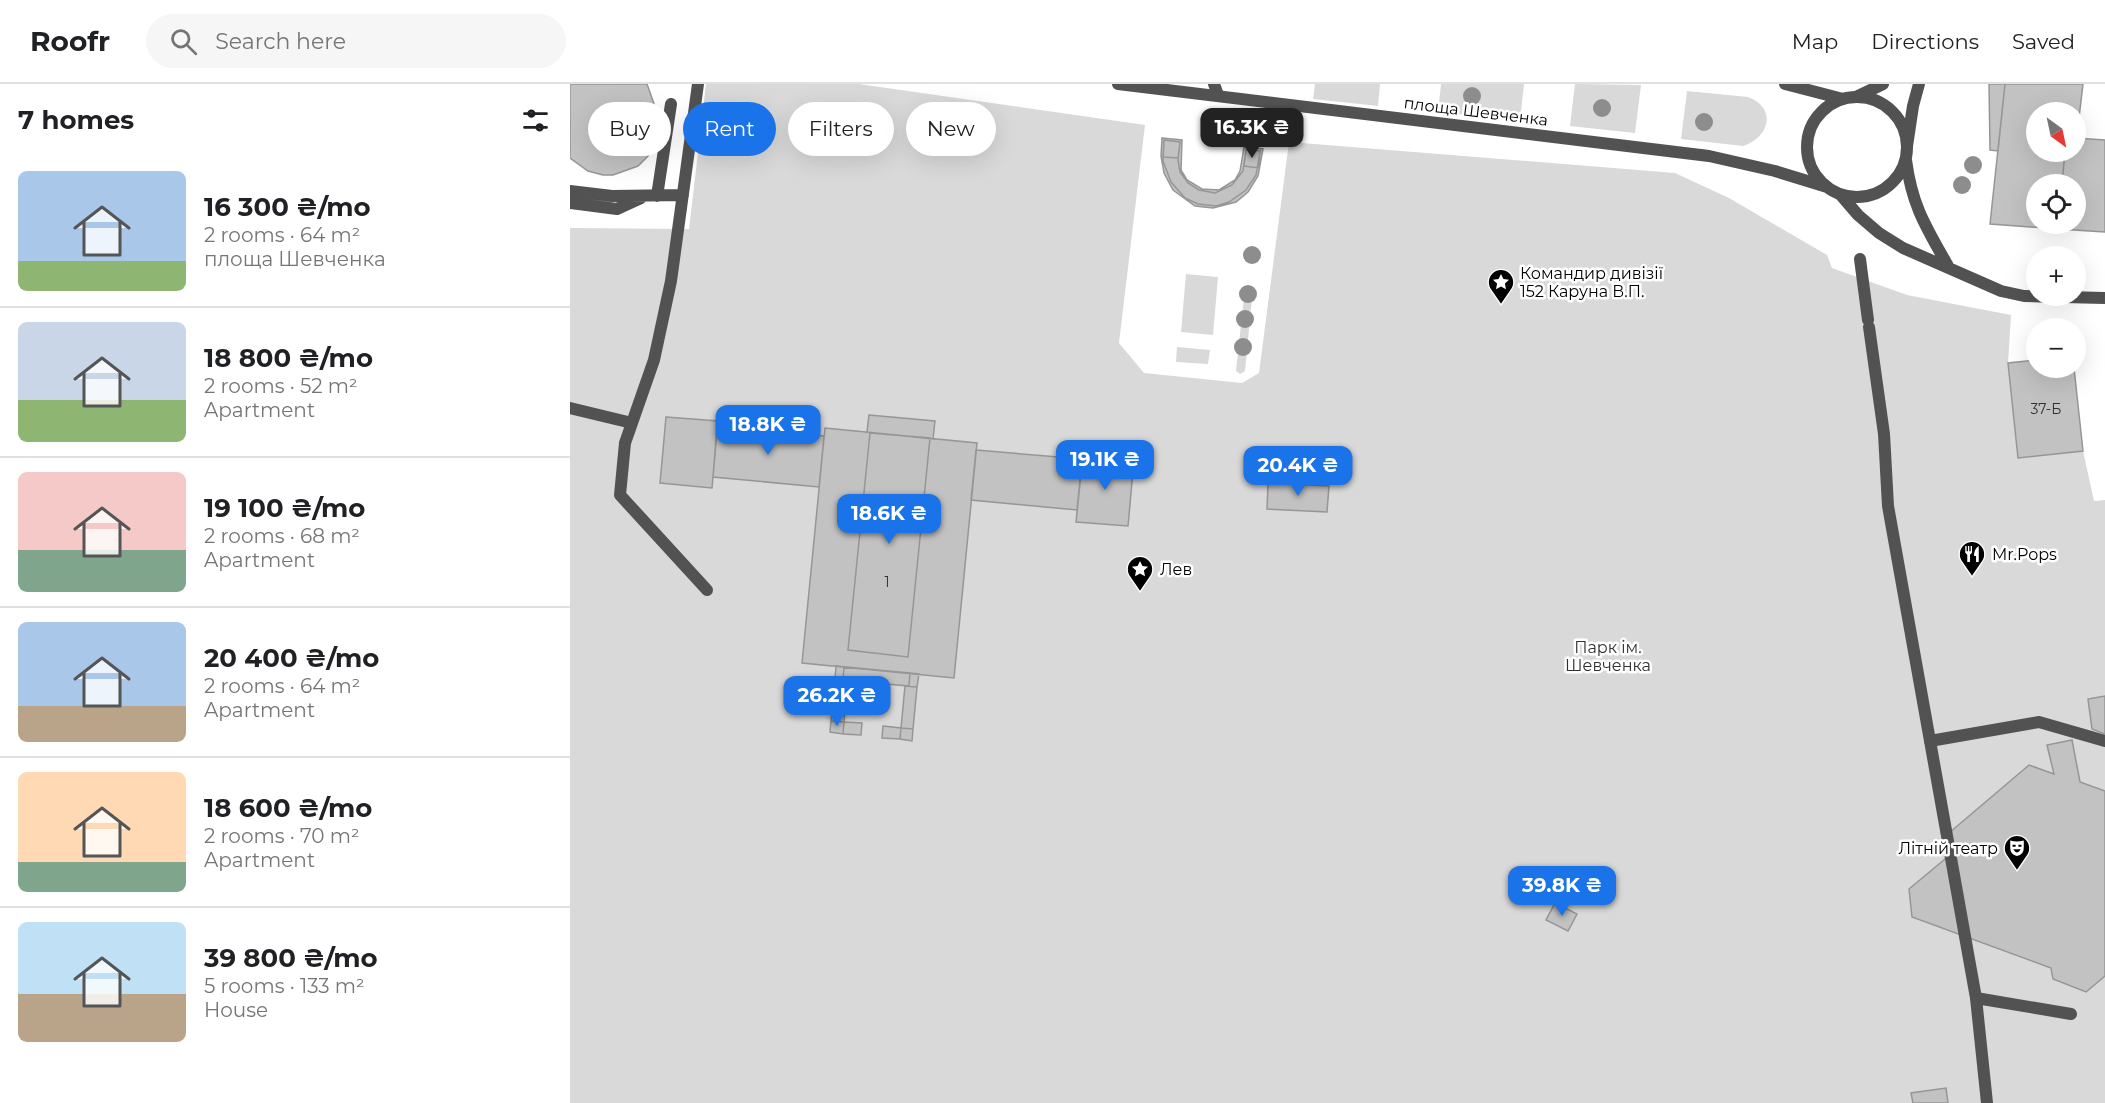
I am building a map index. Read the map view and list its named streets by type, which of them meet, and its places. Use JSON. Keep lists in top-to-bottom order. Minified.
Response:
{"streets":{"street":["площа Шевченка"]},"parks":["Парк iм. Шевченка"],"places":{"place":["Командир дивізії 152 Каруна В.П.","Лев"],"restaurant":["Mr.Pops"],"theatre":["Літній театр"]},"house_numbers":["37-Б","1"],"north":"bottom right","page":{"header":"Roofr","search":"Search here","nav":["Map","Directions","Saved"],"heading":"7 homes","map_buttons":["+","−"],"chip":["Buy","Rent","Filters","New"],"price":["16.3K ₴","18.8K ₴","19.1K ₴","20.4K ₴","18.6K ₴","26.2K ₴","39.8K ₴"],"list":[{"name":"16 300 ₴/mo","note":"2 rooms · 64 m² · площа Шевченка"},{"name":"18 800 ₴/mo","note":"2 rooms · 52 m² · Apartment"},{"name":"19 100 ₴/mo","note":"2 rooms · 68 m² · Apartment"},{"name":"20 400 ₴/mo","note":"2 rooms · 64 m² · Apartment"},{"name":"18 600 ₴/mo","note":"2 rooms · 70 m² · Apartment"},{"name":"39 800 ₴/mo","note":"5 rooms · 133 m² · House"}]}}
